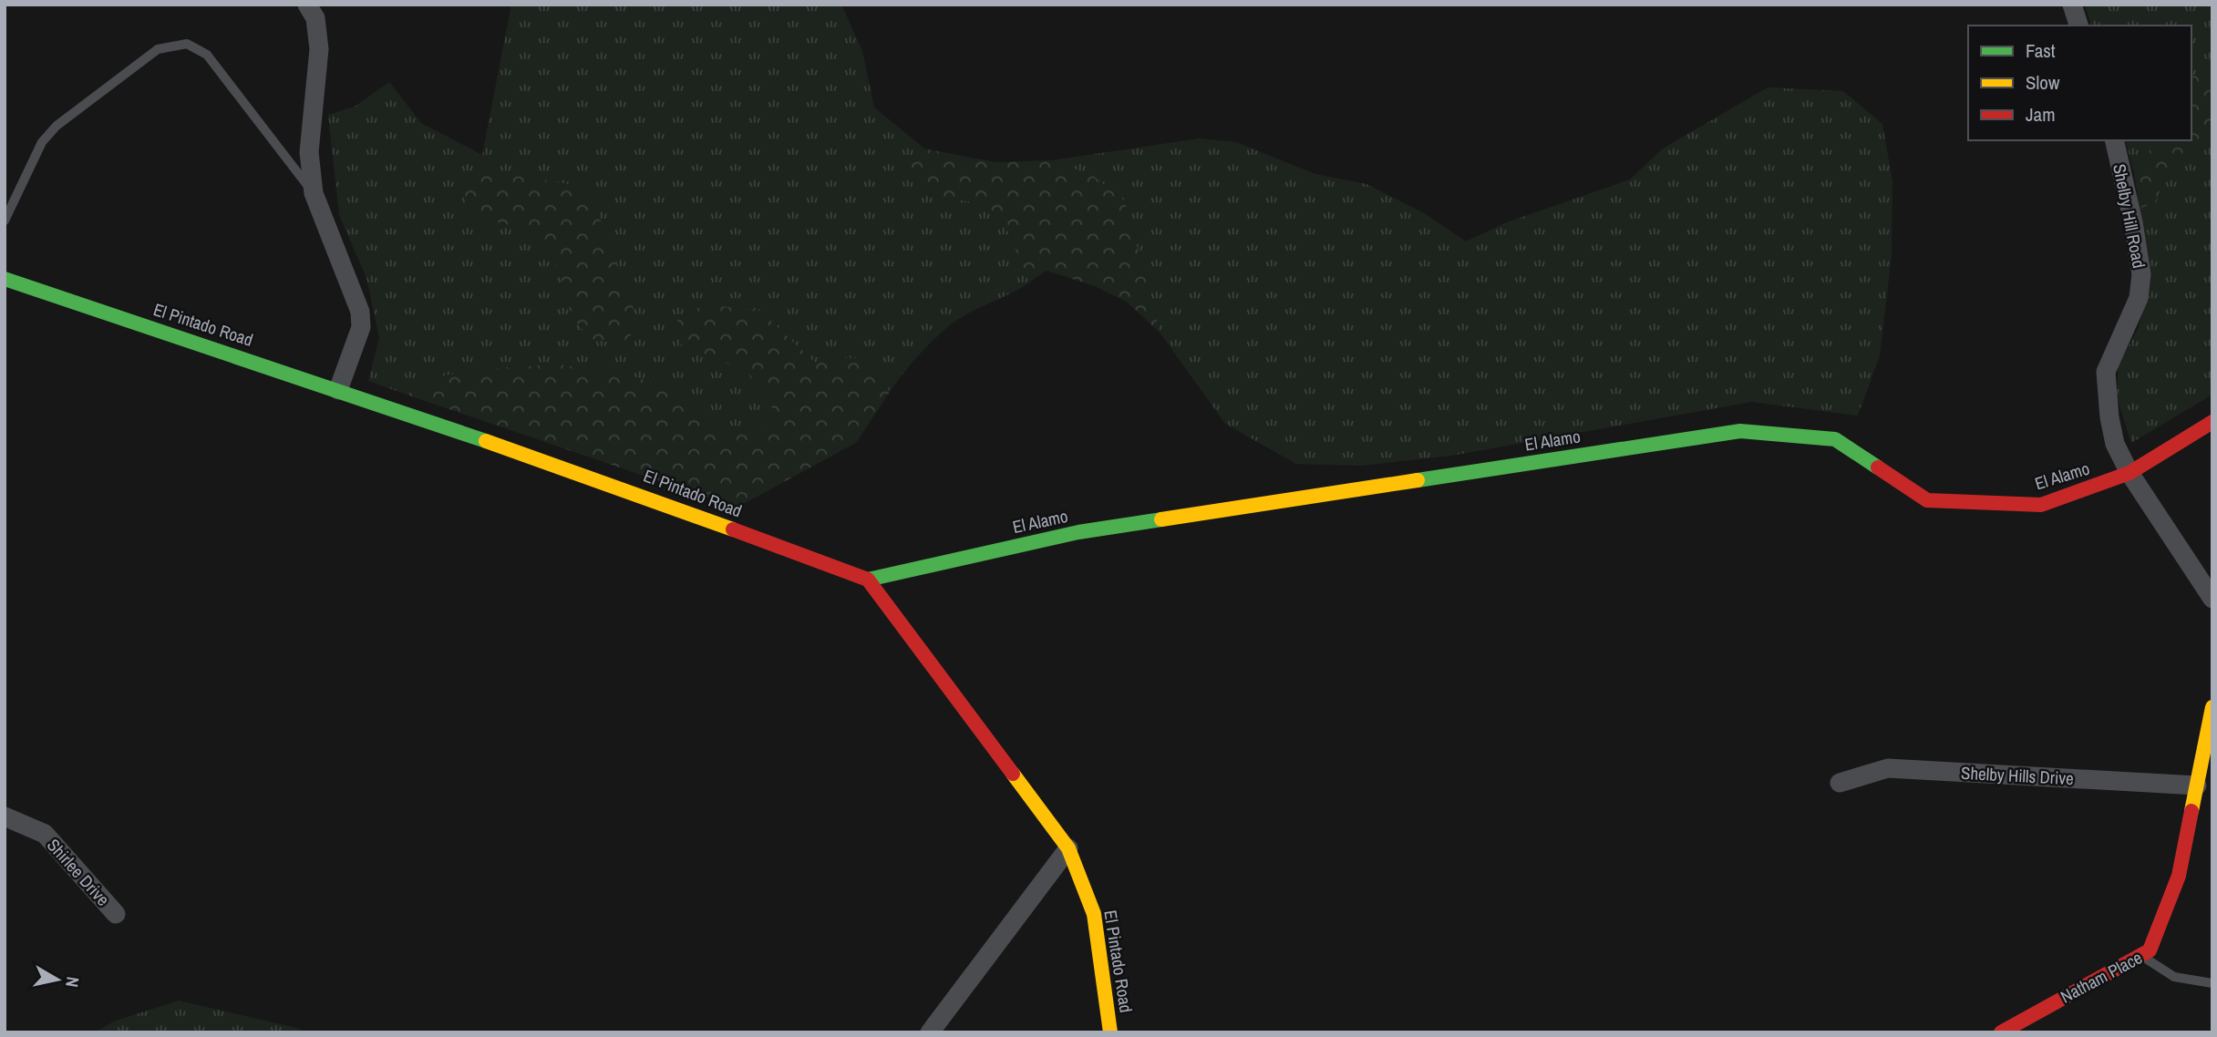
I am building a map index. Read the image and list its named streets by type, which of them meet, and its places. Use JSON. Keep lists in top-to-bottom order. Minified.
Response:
{"streets":{"street":["Shelby Hill Road","El Pintado Road","El Alamo","Shelby Hills Drive","Shirlee Drive","Natham Place"]},"crossings":[["Shelby Hill Road","El Alamo"],["El Pintado Road","El Alamo"],["Shelby Hills Drive","Natham Place"]],"legend":["Fast","Slow","Jam"],"north":"right"}
